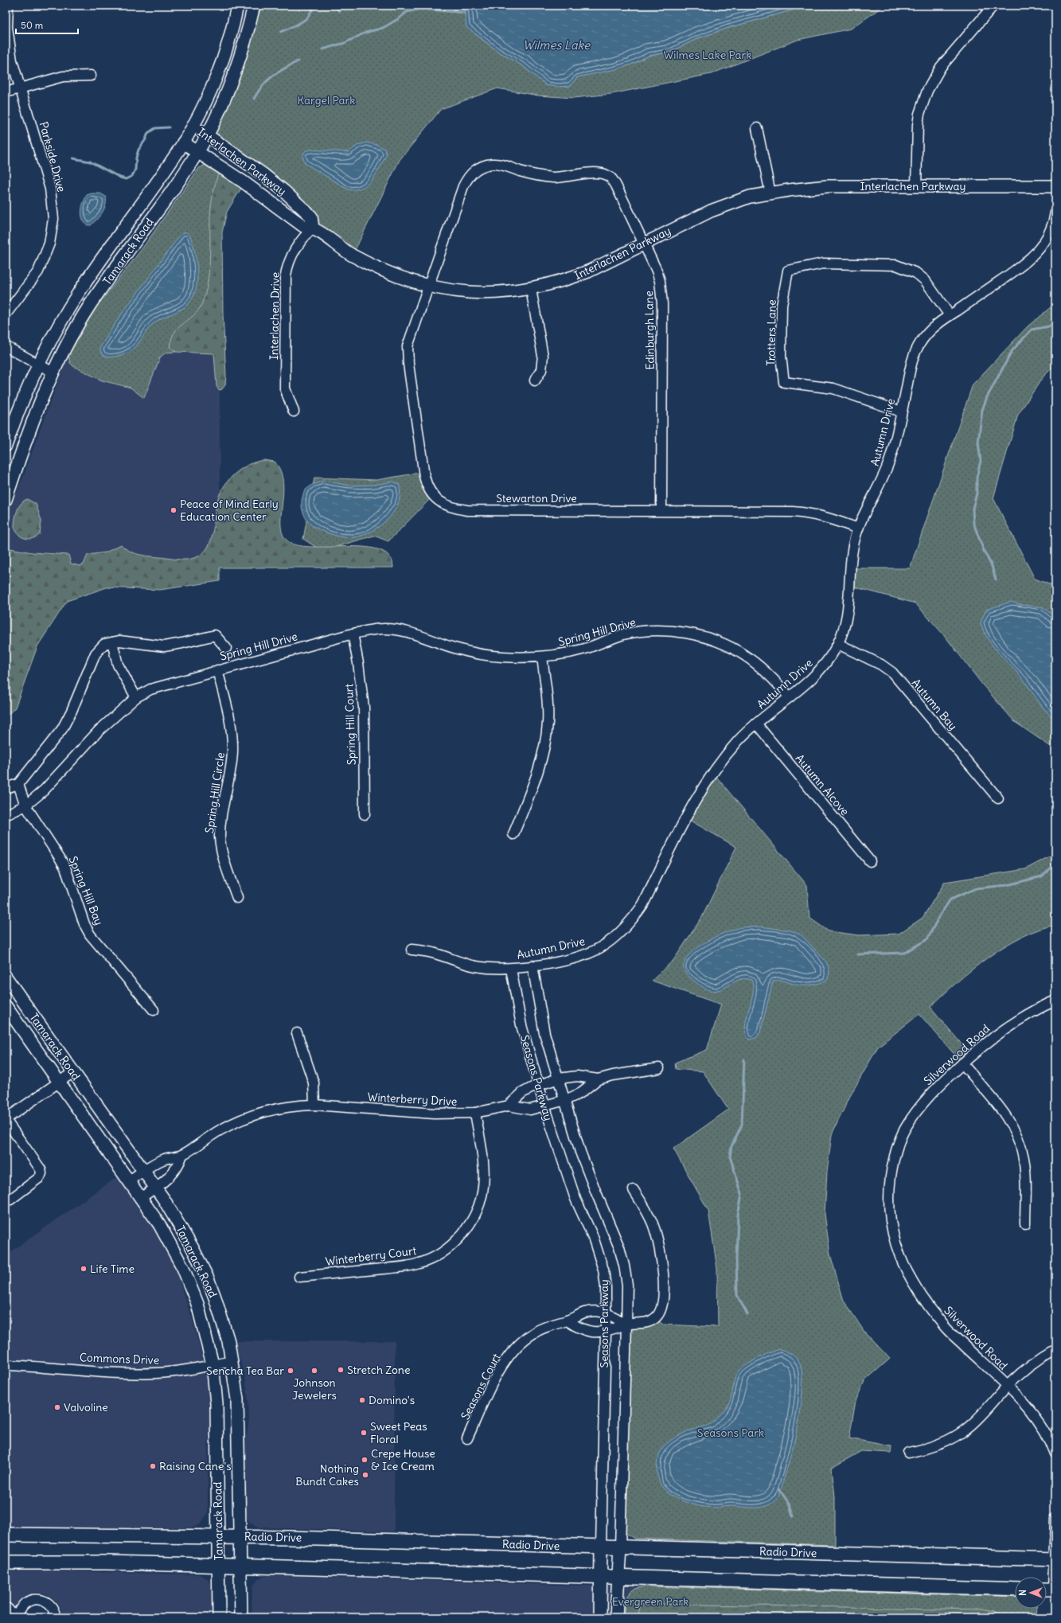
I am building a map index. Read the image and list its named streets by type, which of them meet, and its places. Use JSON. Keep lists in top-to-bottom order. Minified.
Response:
{"streets":{"main road":["Radio Drive"],"street":["Parkside Drive","Interlachen Parkway","Tamarack Road","Interlachen Drive","Edinburgh Lane","Trotters Lane","Autumn Drive","Stewarton Drive","Spring Hill Drive","Autumn Bay","Spring Hill Court","Autumn Alcove","Spring Hill Circle","Spring Hill Bay","Silverwood Road","Seasons Parkway","Winterberry Drive","Winterberry Court","Commons Drive","Seasons Court"]},"crossings":[["Interlachen Parkway","Tamarack Road"],["Interlachen Parkway","Interlachen Drive"],["Interlachen Parkway","Edinburgh Lane"],["Interlachen Parkway","Stewarton Drive"],["Tamarack Road","Winterberry Drive"],["Tamarack Road","Commons Drive"],["Tamarack Road","Radio Drive"],["Edinburgh Lane","Stewarton Drive"],["Trotters Lane","Autumn Drive"],["Autumn Drive","Stewarton Drive"],["Autumn Drive","Spring Hill Drive"],["Autumn Drive","Autumn Bay"],["Autumn Drive","Autumn Alcove"],["Autumn Drive","Seasons Parkway"],["Spring Hill Drive","Spring Hill Court"],["Spring Hill Drive","Spring Hill Circle"],["Spring Hill Drive","Spring Hill Bay"],["Seasons Parkway","Winterberry Drive"],["Seasons Parkway","Seasons Court"],["Seasons Parkway","Radio Drive"],["Winterberry Drive","Winterberry Court"]],"water":["Wilmes Lake"],"parks":["Wilmes Lake Park","Kargel Park","Seasons Park","Evergreen Park"],"places":["Peace of Mind Early Education Center","Life Time","Stretch Zone","Sencha Tea Bar","Johnson Jewelers","Domino's","Valvoline","Sweet Peas Floral","Crepe House & Ice Cream","Raising Cane's","Nothing Bundt Cakes"],"scale_bar":"50 m","north":"left"}
